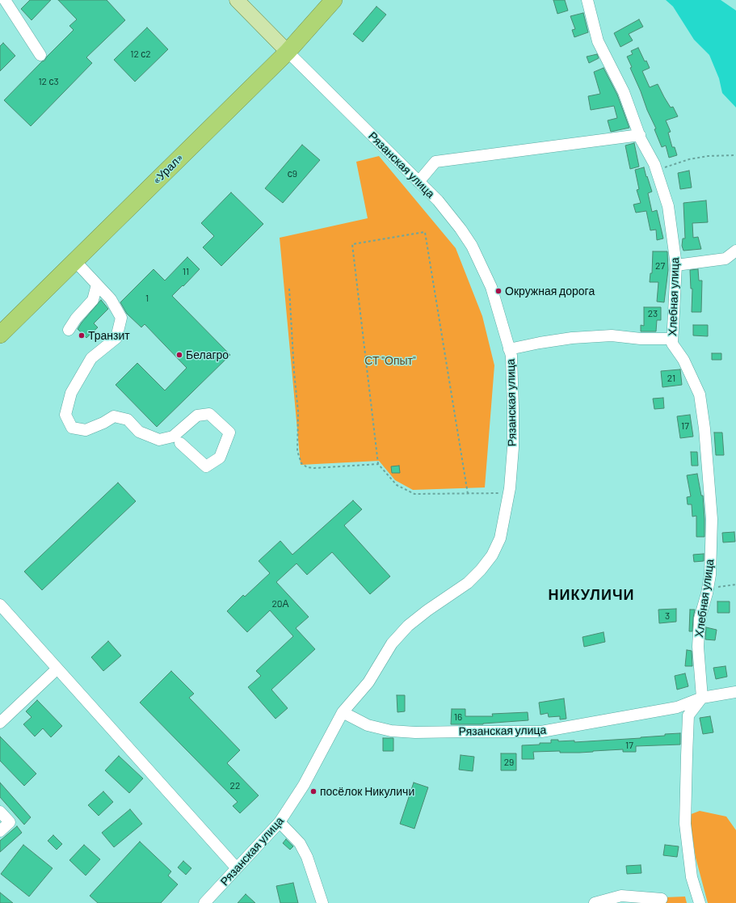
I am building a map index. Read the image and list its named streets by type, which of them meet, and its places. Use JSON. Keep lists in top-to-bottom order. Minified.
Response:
{"streets":{"highway":["«Урал»"],"street":["Рязанская улица","Хлебная улица"]},"crossings":[["Рязанская улица","«Урал»"],["Рязанская улица","Хлебная улица"]],"districts":["НИКУЛИЧИ"],"parks":["СТ \"Опыт\""],"places":["Окружная дорога","Транзит","Белагро","посёлок Никуличи"],"house_numbers":["12 с2","12 с3","с9","27","11","1","23","21","17","20А","3","16","17","29","22"]}
